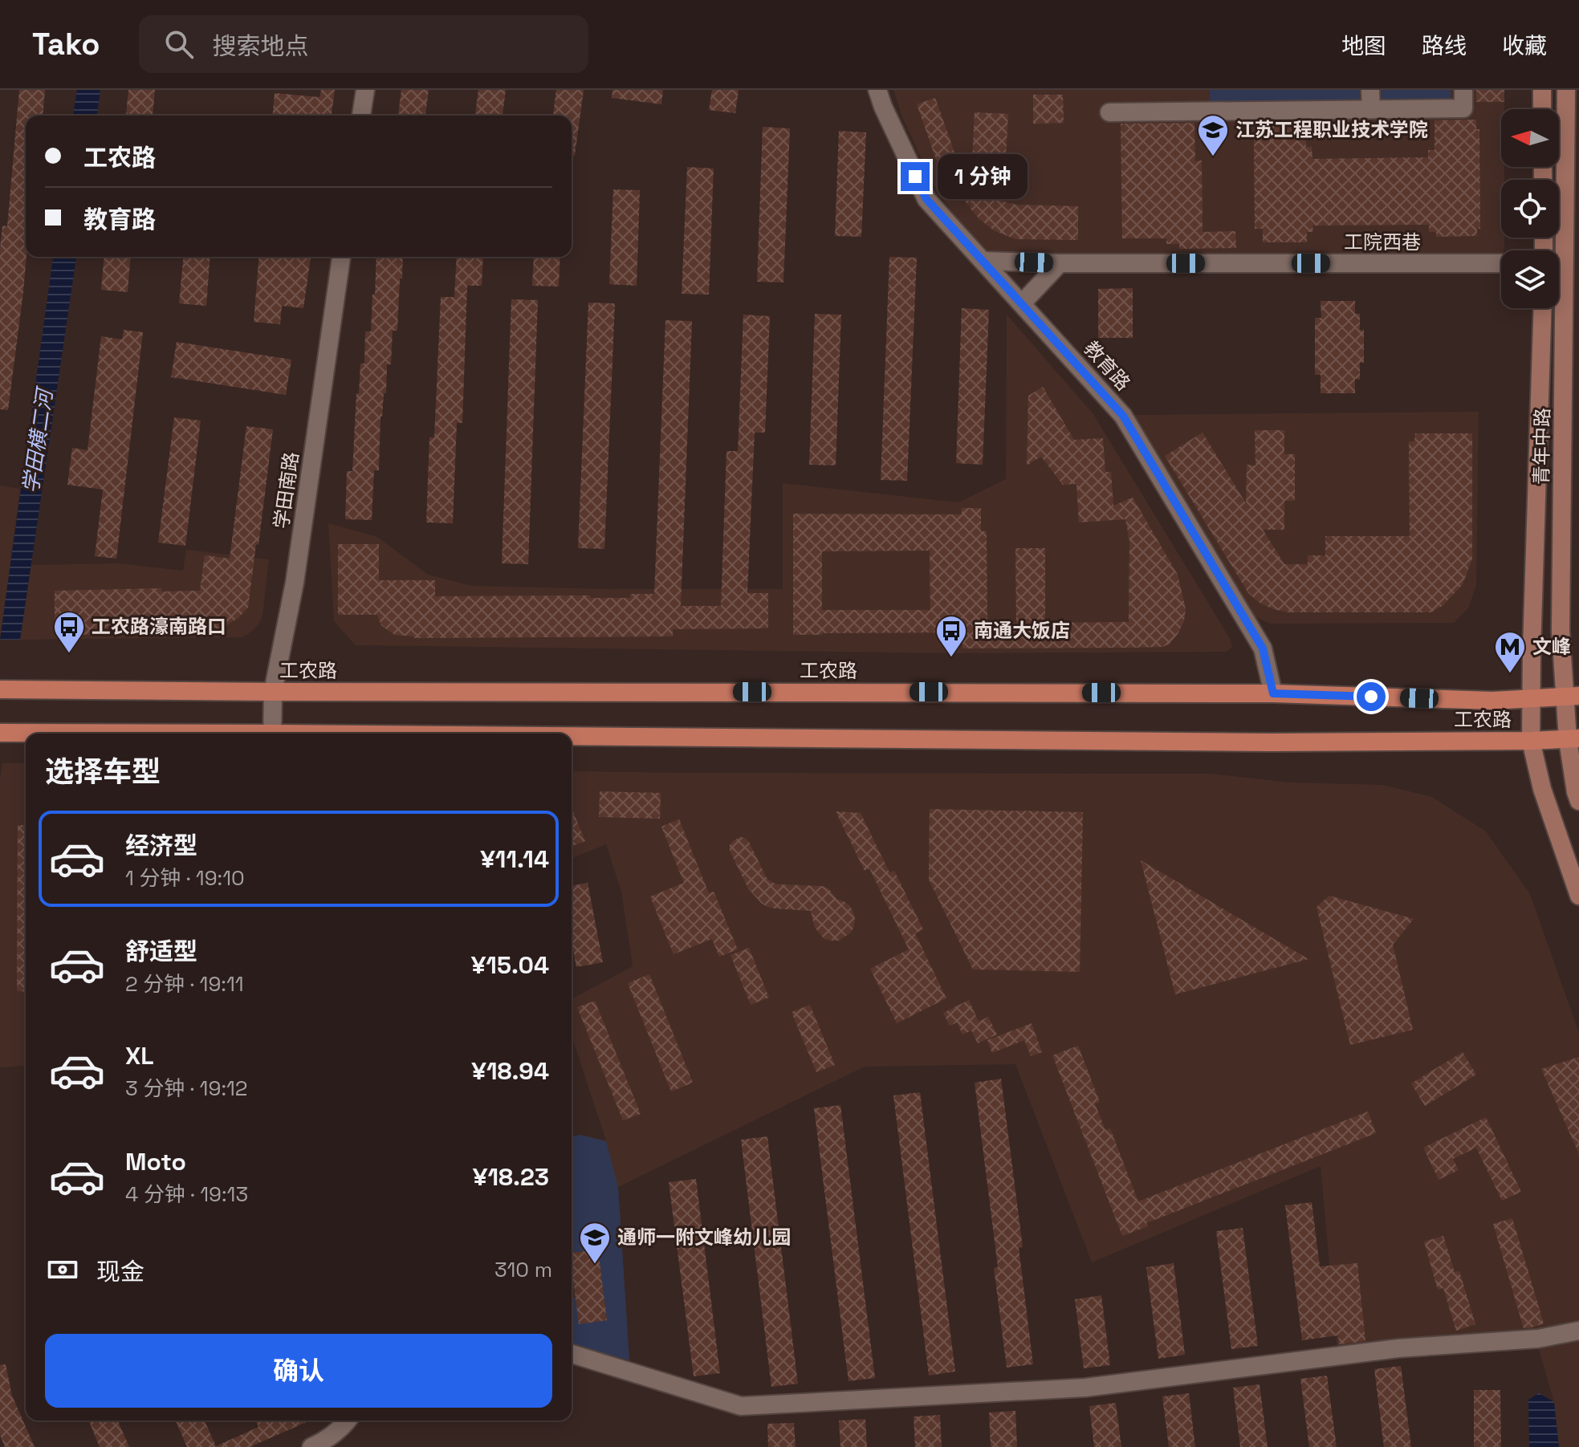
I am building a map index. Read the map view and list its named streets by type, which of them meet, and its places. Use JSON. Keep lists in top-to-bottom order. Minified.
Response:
{"streets":{"main road":["青年中路","工农路"],"street":["工院西巷","教育路","学田南路"]},"crossings":[["工院西巷","教育路"],["教育路","工农路"],["青年中路","工农路"],["学田南路","工农路"]],"water":["学田横二河"],"places":{"school or university":["江苏工程职业技术学院","通师一附文峰幼儿园"],"bus stop":["工农路濠南路口","南通大饭店"],"metro station":["文峰"]},"north":"left","page":{"header":"Tako","search":"搜索地点","nav":["地图","路线","收藏"],"banner":["工农路","教育路"],"bubble":"1 分钟","heading":"选择车型","list":[{"name":"经济型","note":"1 分钟 · 19:10","value":"¥11.14"},{"name":"舒适型","note":"2 分钟 · 19:11","value":"¥15.04"},{"name":"XL","note":"3 分钟 · 19:12","value":"¥18.94"},{"name":"Moto","note":"4 分钟 · 19:13","value":"¥18.23"}],"pay":["现金","310 m"],"buttons":"确认"}}
